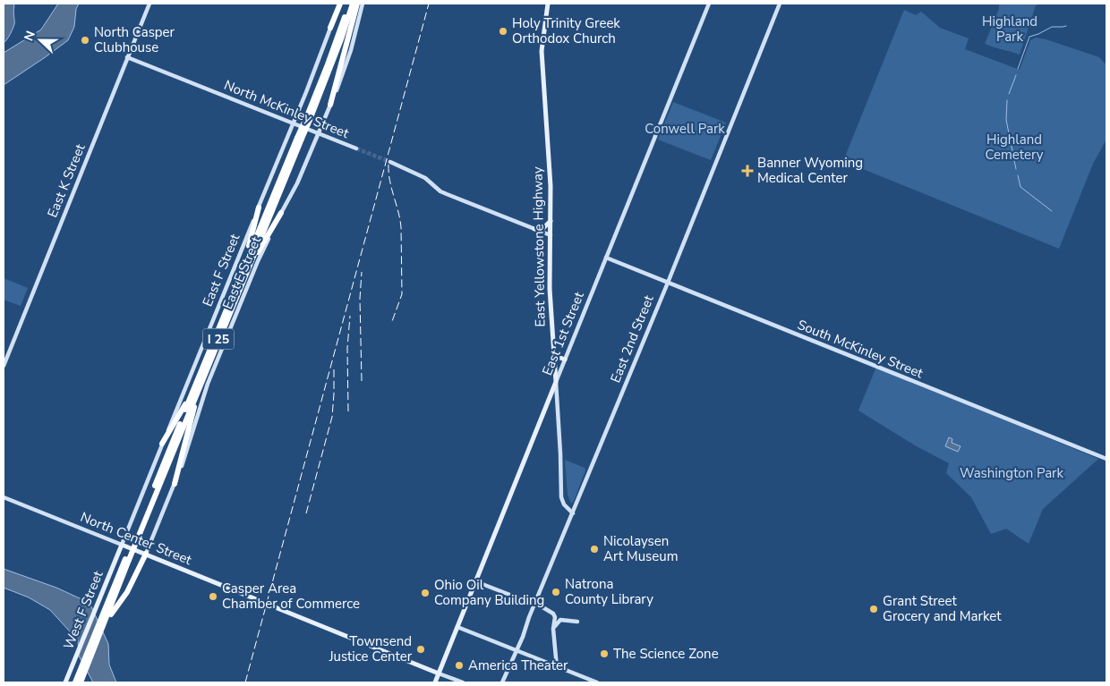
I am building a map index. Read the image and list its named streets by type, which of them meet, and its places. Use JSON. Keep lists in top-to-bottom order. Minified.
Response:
{"streets":{"highway":["I 25"],"main road":["North McKinley Street","East K Street","East Yellowstone Highway","East F Street","East E Street","East 1st Street","East 2nd Street","South McKinley Street","North Center Street","West F Street"]},"crossings":[["North McKinley Street","East K Street"],["North McKinley Street","East F Street"],["North McKinley Street","East E Street"],["East Yellowstone Highway","East 1st Street"],["East Yellowstone Highway","East 2nd Street"],["East F Street","North Center Street"],["East F Street","West F Street"],["East E Street","North Center Street"],["East 1st Street","South McKinley Street"],["East 2nd Street","South McKinley Street"],["North Center Street","West F Street"]],"parks":["Highland Park","Conwell Park","Highland Cemetery","Washington Park"],"places":{"other":["Holy Trinity Greek Orthodox Church","North Casper Clubhouse","Nicolaysen Art Museum","Natrona County Library","Ohio Oil Company Building","Casper Area Chamber of Commerce","Grant Street Grocery and Market","Townsend Justice Center","The Science Zone","America Theater"],"health":["Banner Wyoming Medical Center"]},"north":"left"}
